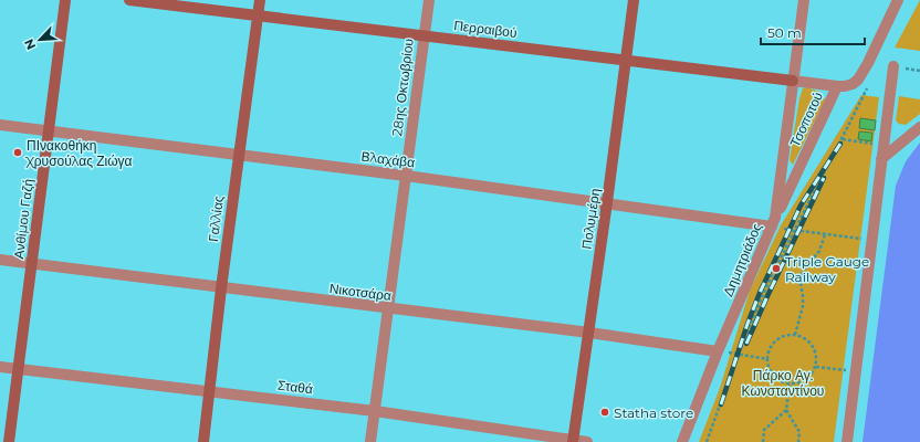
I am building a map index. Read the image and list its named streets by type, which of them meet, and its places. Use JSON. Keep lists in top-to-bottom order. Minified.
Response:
{"streets":{"street":["Περραιβού","28ης Οκτωβρίου","Τσοποτού","Βλαχάβα","Ανθίμου Γαζή","Γαλλίας","Πολυμέρη","Δημητριάδος","Νικοτσάρα","Σταθά"]},"crossings":[["Περραιβού","28ης Οκτωβρίου"],["Περραιβού","Τσοποτού"],["Περραιβού","Γαλλίας"],["Περραιβού","Πολυμέρη"],["Περραιβού","Δημητριάδος"],["28ης Οκτωβρίου","Βλαχάβα"],["28ης Οκτωβρίου","Νικοτσάρα"],["28ης Οκτωβρίου","Σταθά"],["Τσοποτού","Βλαχάβα"],["Τσοποτού","Δημητριάδος"],["Βλαχάβα","Ανθίμου Γαζή"],["Βλαχάβα","Γαλλίας"],["Βλαχάβα","Πολυμέρη"],["Βλαχάβα","Δημητριάδος"],["Ανθίμου Γαζή","Νικοτσάρα"],["Ανθίμου Γαζή","Σταθά"],["Γαλλίας","Νικοτσάρα"],["Γαλλίας","Σταθά"],["Πολυμέρη","Νικοτσάρα"],["Πολυμέρη","Σταθά"],["Δημητριάδος","Νικοτσάρα"]],"parks":["Πάρκο Αγ. Κωνσταντίνου"],"places":["ΠΙνακοθήκη Χρυσούλας Ζιώγα","Triple Gauge Railway","Statha store"],"scale_bar":"50 m","north":"bottom left"}
